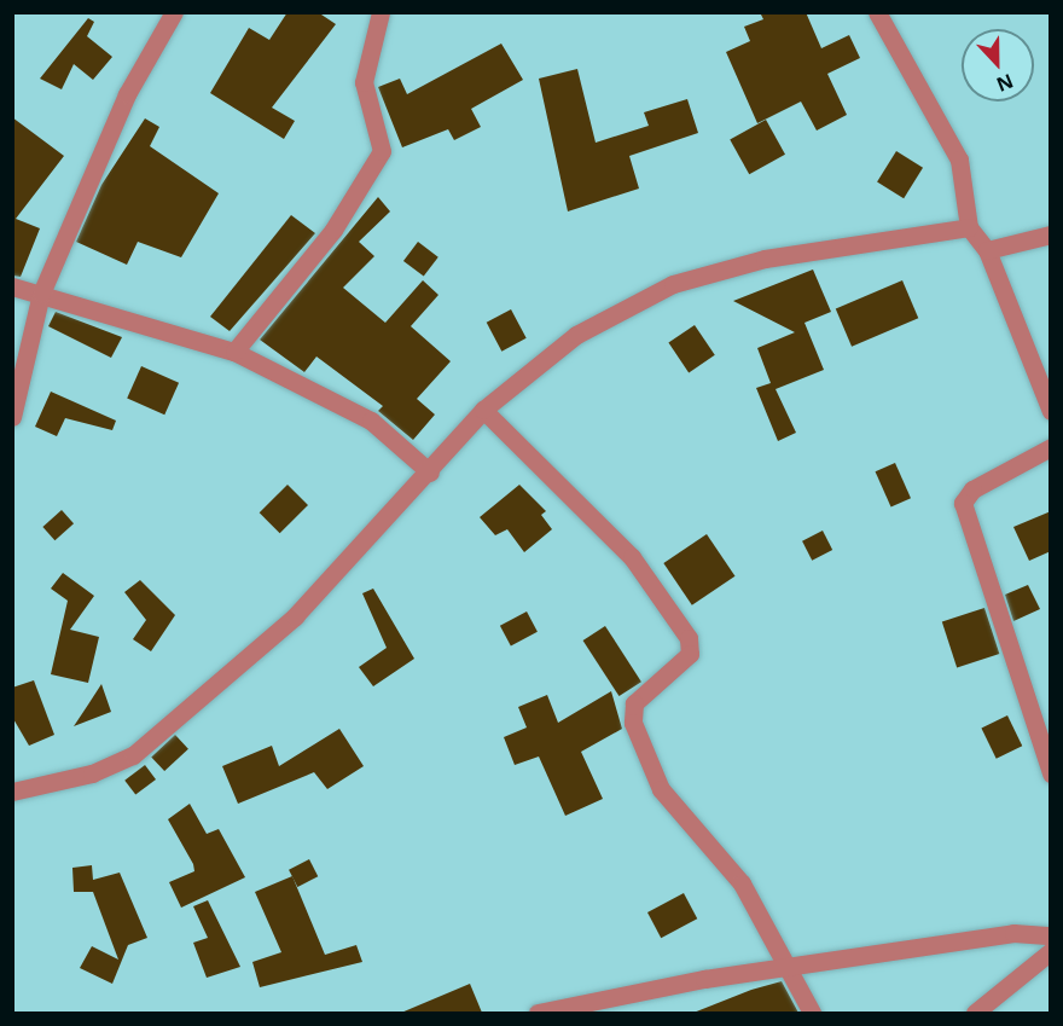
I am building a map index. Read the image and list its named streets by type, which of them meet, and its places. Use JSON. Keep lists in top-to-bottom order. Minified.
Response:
{"north":"bottom"}
